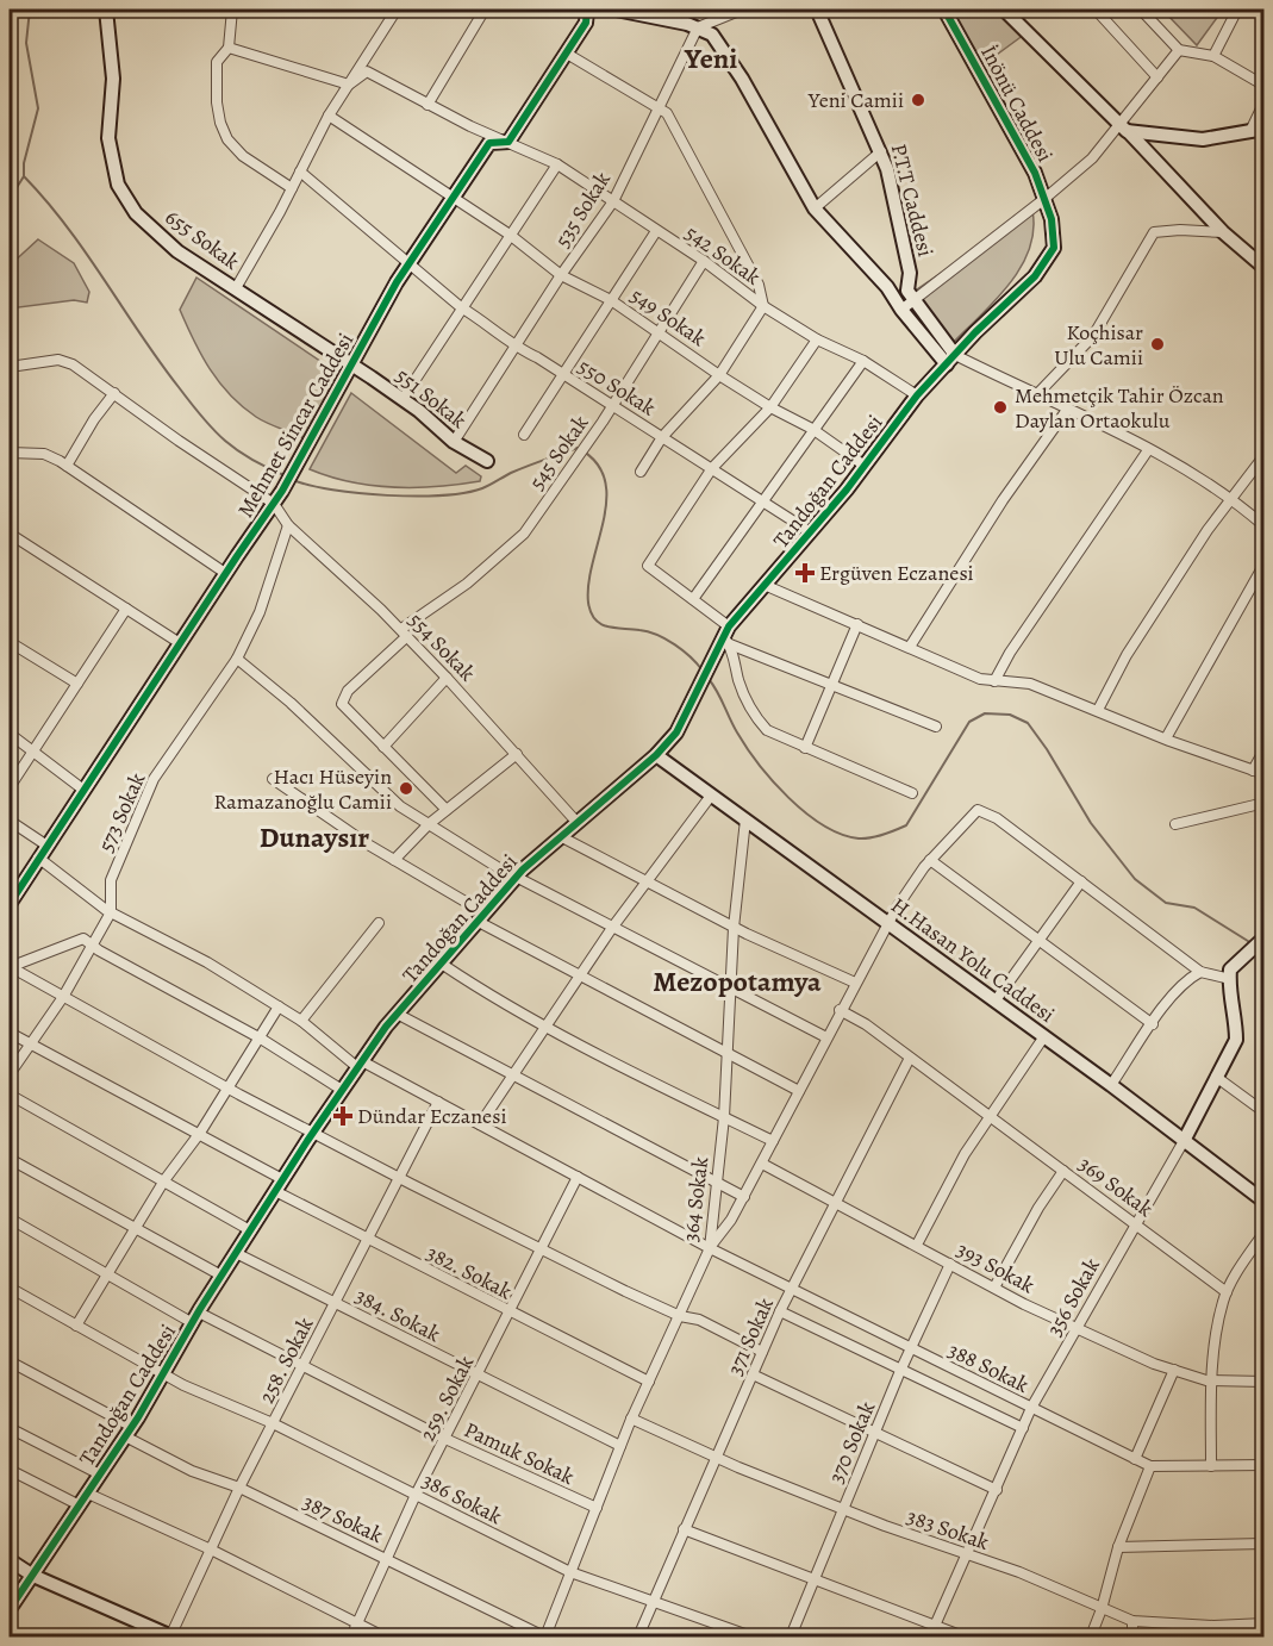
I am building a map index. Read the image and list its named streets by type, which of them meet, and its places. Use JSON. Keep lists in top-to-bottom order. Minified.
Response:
{"streets":{"street":["İnönü Caddesi","P.T.T Caddesi","535 Sokak","655 Sokak","542 Sokak","549 Sokak","550 Sokak","551 Sokak","Mehmet Sincar Caddesi","545 Sokak","Tandoğan Caddesi","554 Sokak","573 Sokak","H.Hasan Yolu Caddesi","369 Sokak","364 Sokak","393 Sokak","382. Sokak","356 Sokak","384. Sokak","371 Sokak","258. Sokak","388 Sokak","259. Sokak","370 Sokak","Pamuk Sokak","386 Sokak","387 Sokak","383 Sokak"]},"crossings":[["İnönü Caddesi","Tandoğan Caddesi"],["535 Sokak","542 Sokak"],["535 Sokak","549 Sokak"],["535 Sokak","550 Sokak"],["535 Sokak","551 Sokak"],["655 Sokak","551 Sokak"],["655 Sokak","Mehmet Sincar Caddesi"],["542 Sokak","Mehmet Sincar Caddesi"],["542 Sokak","545 Sokak"],["542 Sokak","Tandoğan Caddesi"],["549 Sokak","Mehmet Sincar Caddesi"],["549 Sokak","545 Sokak"],["549 Sokak","Tandoğan Caddesi"],["550 Sokak","Mehmet Sincar Caddesi"],["550 Sokak","545 Sokak"],["550 Sokak","Tandoğan Caddesi"],["551 Sokak","Mehmet Sincar Caddesi"],["Mehmet Sincar Caddesi","554 Sokak"],["Mehmet Sincar Caddesi","388 Sokak"],["545 Sokak","554 Sokak"],["Tandoğan Caddesi","554 Sokak"],["Tandoğan Caddesi","H.Hasan Yolu Caddesi"],["Tandoğan Caddesi","382. Sokak"],["Tandoğan Caddesi","384. Sokak"],["Tandoğan Caddesi","388 Sokak"],["Tandoğan Caddesi","Pamuk Sokak"],["Tandoğan Caddesi","386 Sokak"],["Tandoğan Caddesi","387 Sokak"],["554 Sokak","573 Sokak"],["573 Sokak","388 Sokak"],["H.Hasan Yolu Caddesi","364 Sokak"],["H.Hasan Yolu Caddesi","356 Sokak"],["369 Sokak","356 Sokak"],["369 Sokak","371 Sokak"],["364 Sokak","382. Sokak"],["364 Sokak","384. Sokak"],["364 Sokak","388 Sokak"],["364 Sokak","Pamuk Sokak"],["364 Sokak","386 Sokak"],["364 Sokak","387 Sokak"],["364 Sokak","383 Sokak"],["393 Sokak","356 Sokak"],["393 Sokak","371 Sokak"],["393 Sokak","370 Sokak"],["382. Sokak","258. Sokak"],["382. Sokak","259. Sokak"],["356 Sokak","388 Sokak"],["356 Sokak","383 Sokak"],["384. Sokak","258. Sokak"],["384. Sokak","259. Sokak"],["371 Sokak","388 Sokak"],["371 Sokak","386 Sokak"],["371 Sokak","383 Sokak"],["258. Sokak","388 Sokak"],["258. Sokak","Pamuk Sokak"],["258. Sokak","386 Sokak"],["258. Sokak","387 Sokak"],["388 Sokak","259. Sokak"],["388 Sokak","370 Sokak"],["259. Sokak","Pamuk Sokak"],["259. Sokak","386 Sokak"],["259. Sokak","387 Sokak"],["370 Sokak","383 Sokak"]],"districts":["Yeni","Dunaysır","Mezopotamya"],"places":{"other":["Yeni Camii","Koçhisar Ulu Camii","Mehmetçik Tahir Özcan Daylan Ortaokulu","Hacı Hüseyin Ramazanoğlu Camii"],"health":["Ergüven Eczanesi","Dündar Eczanesi"]}}
